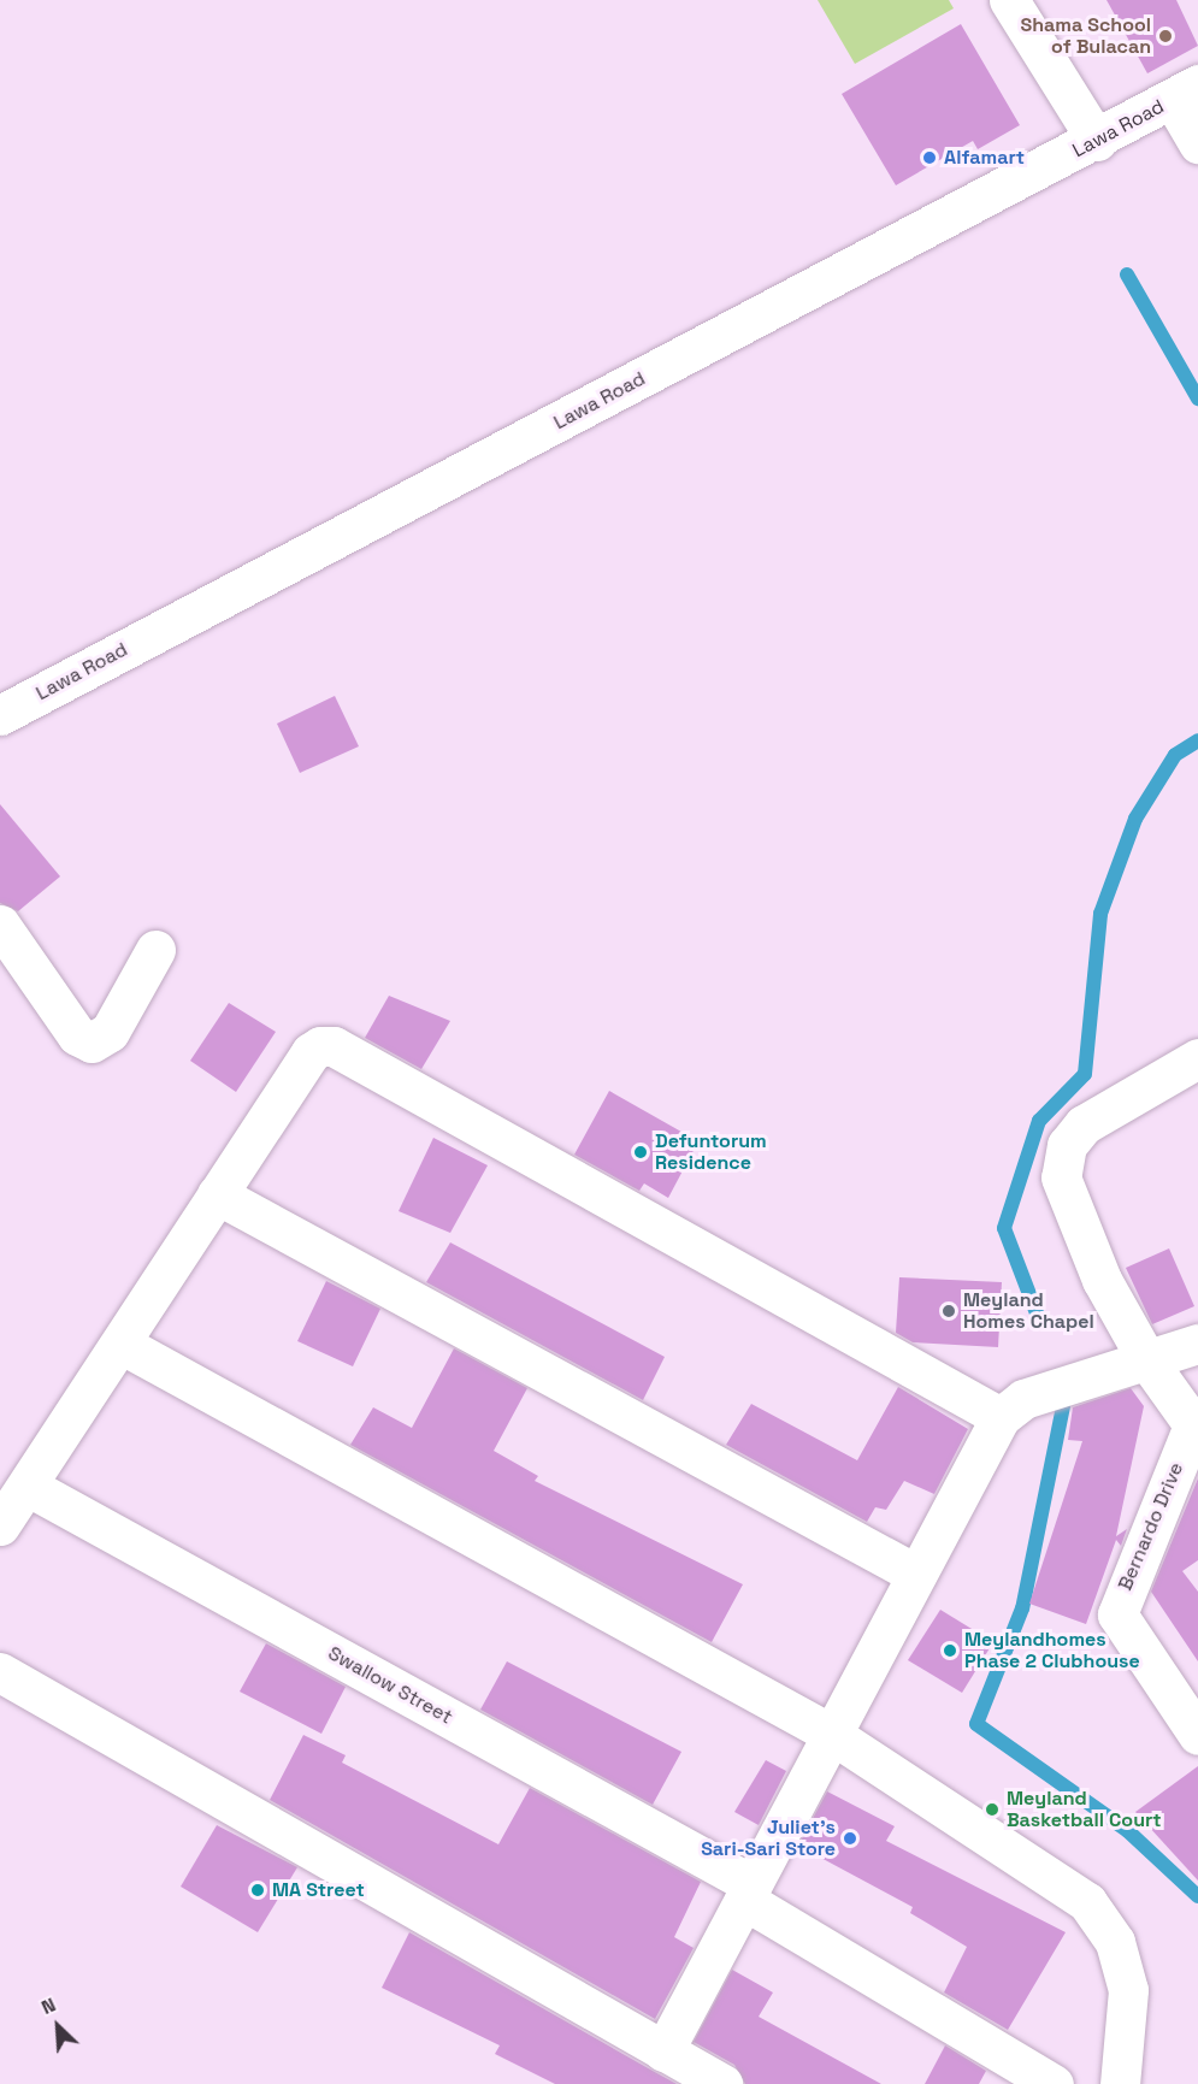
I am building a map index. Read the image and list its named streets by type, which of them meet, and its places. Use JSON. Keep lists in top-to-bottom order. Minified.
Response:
{"streets":{"street":["Lawa Road","Bernardo Drive","Swallow Street"]},"places":["Shama School of Bulacan","Alfamart","Defuntorum Residence","Meyland Homes Chapel","Meylandhomes Phase 2 Clubhouse","Meyland Basketball Court","Juliet's Sari-Sari Store","MA Street"],"north":"top left"}
